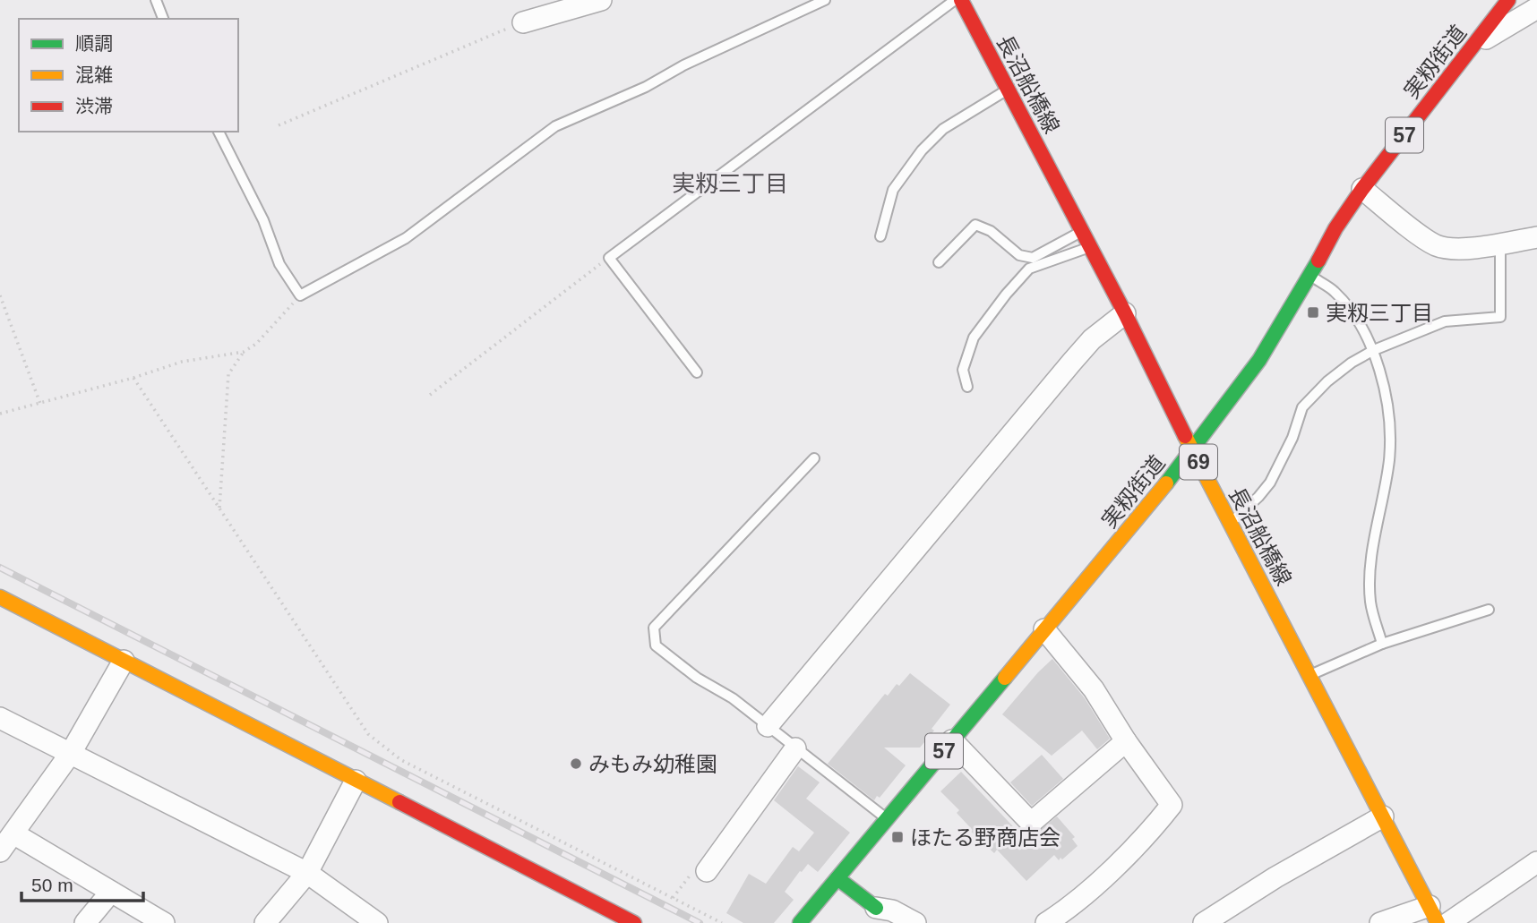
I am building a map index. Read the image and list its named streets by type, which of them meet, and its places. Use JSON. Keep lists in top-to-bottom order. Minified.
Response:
{"streets":{"main road":["実籾街道","長沼船橋線","57","69"]},"crossings":[["実籾街道","長沼船橋線"]],"districts":["実籾三丁目"],"places":{"transit":["実籾三丁目","ほたる野商店会"],"other":["みもみ幼稚園"]},"legend":["順調","混雑","渋滞"],"scale_bar":"50 m"}
